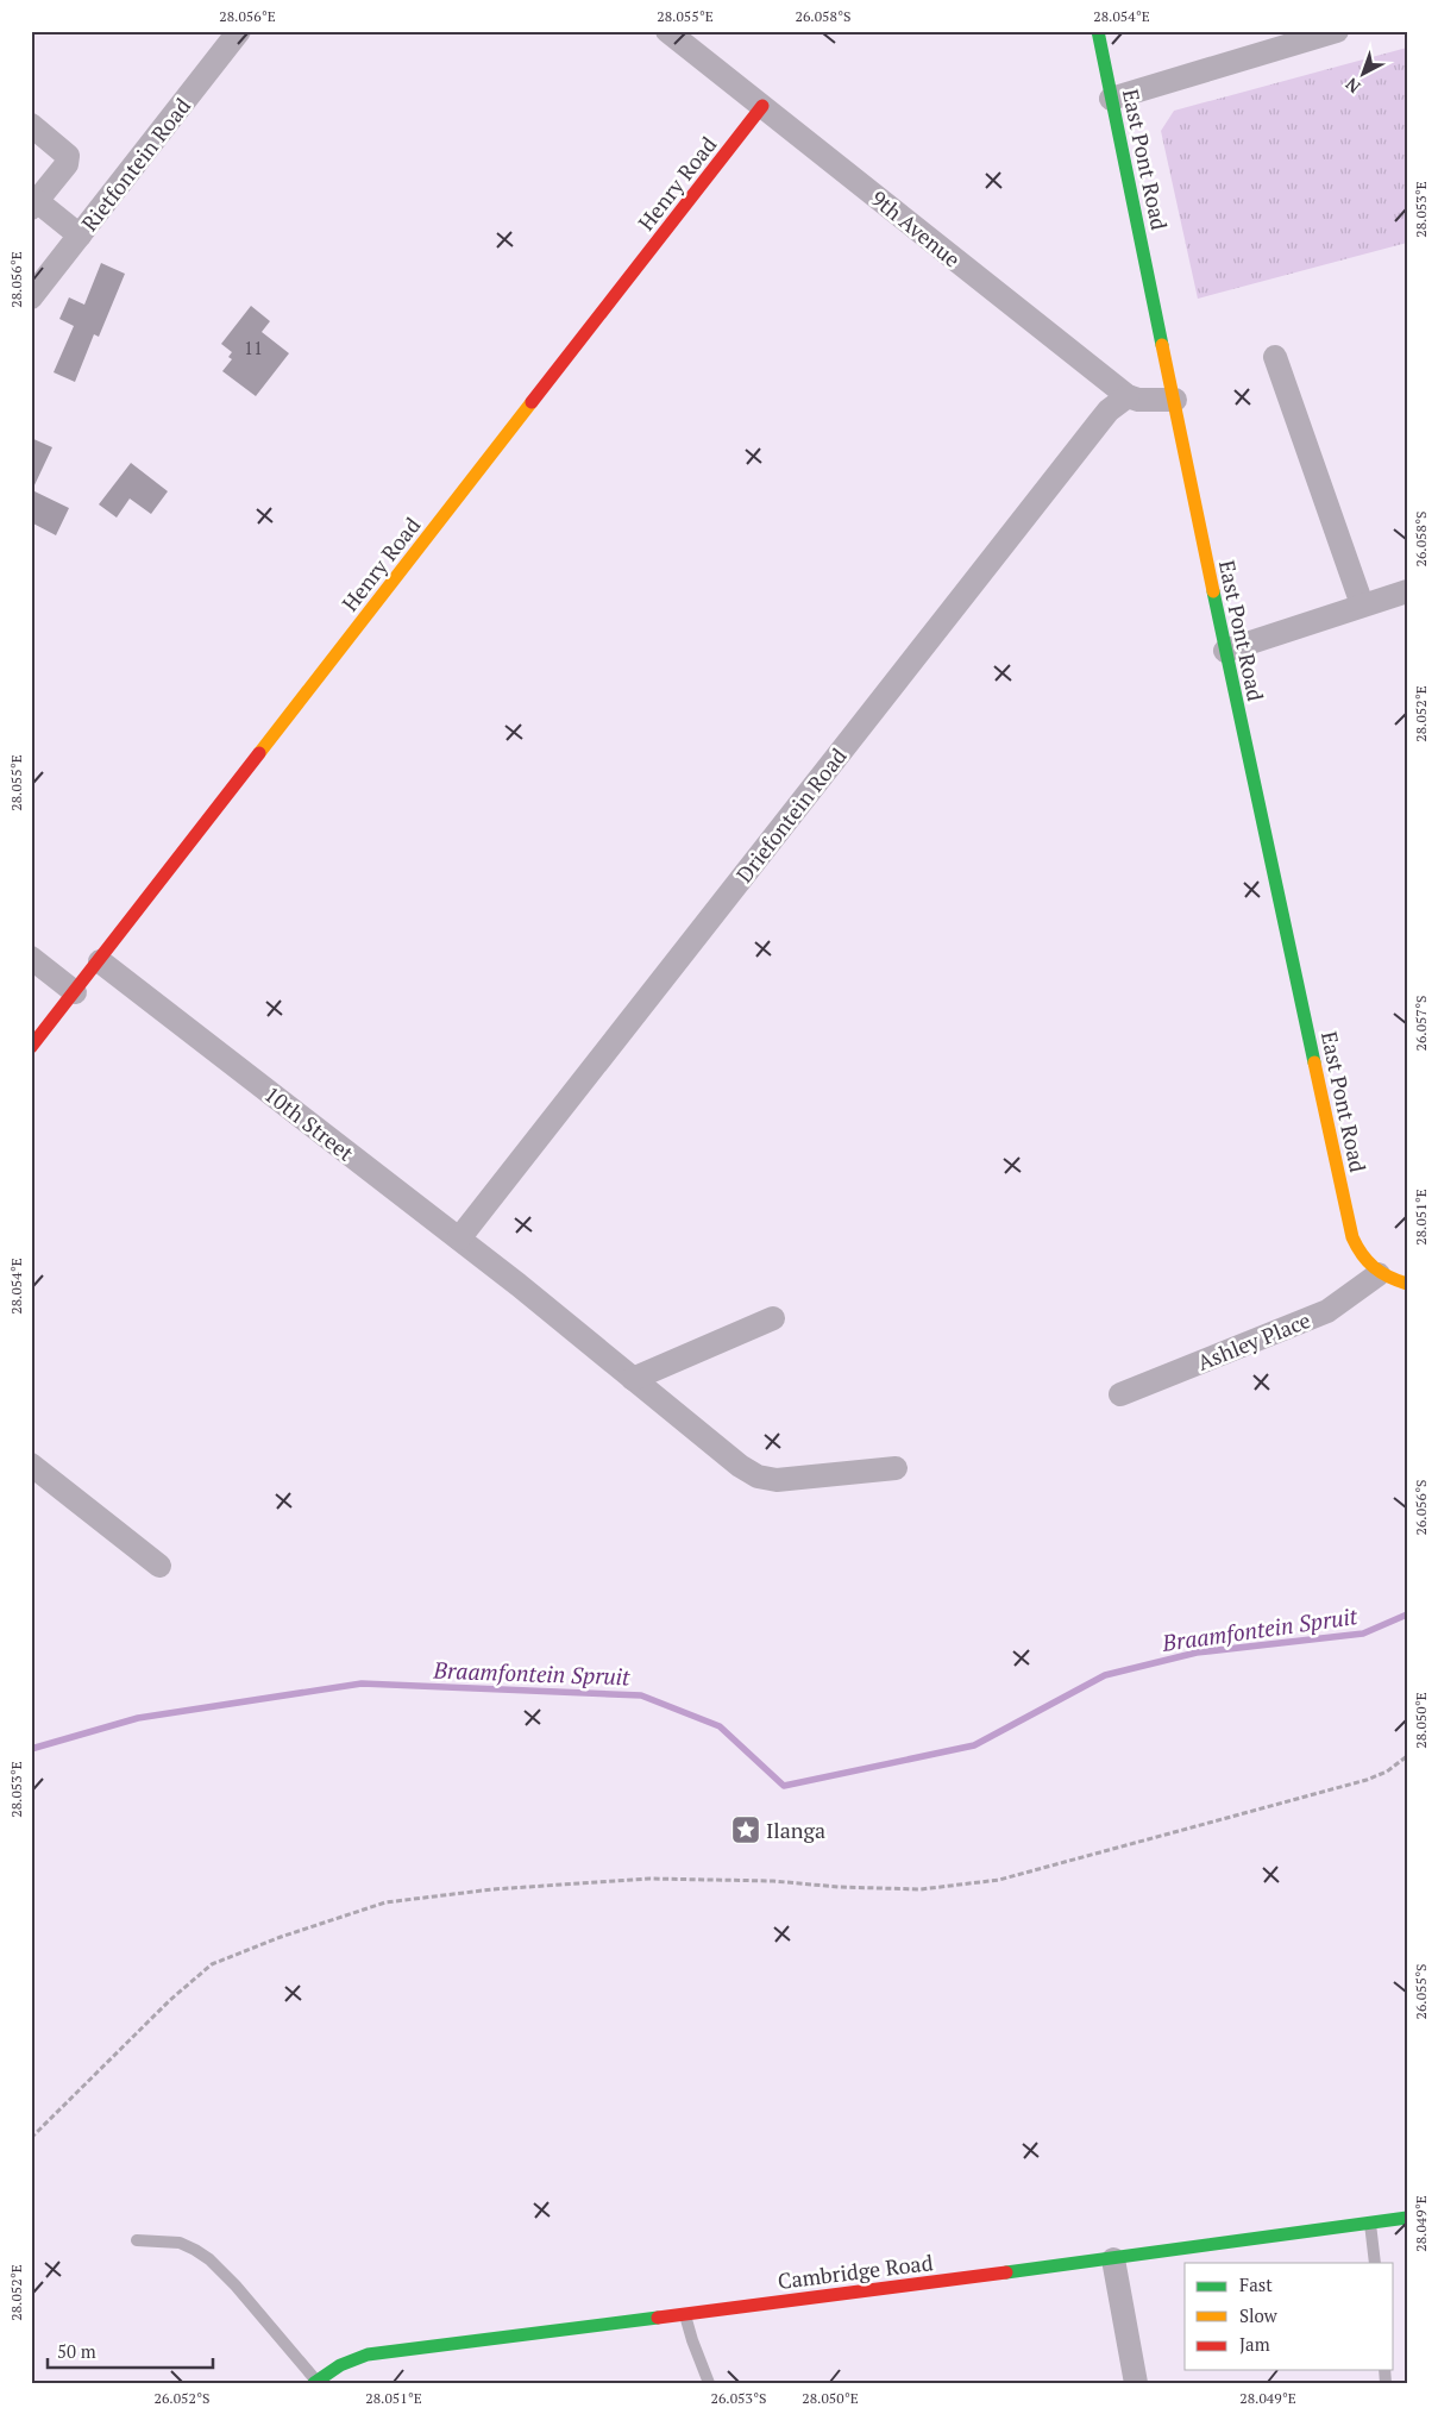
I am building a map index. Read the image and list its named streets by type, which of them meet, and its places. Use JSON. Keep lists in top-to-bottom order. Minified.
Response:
{"streets":{"street":["East Pont Road","Rietfontein Road","Henry Road","9th Avenue","Driefontein Road","10th Street","Ashley Place","Cambridge Road"]},"crossings":[["East Pont Road","Ashley Place"],["Henry Road","9th Avenue"],["Henry Road","10th Street"],["9th Avenue","Driefontein Road"],["Driefontein Road","10th Street"]],"water":["Braamfontein Spruit"],"places":{"place":["Ilanga"]},"house_numbers":["11"],"legend":["Fast","Slow","Jam"],"scale_bar":"50 m","north":"bottom left","coordinates":["28.056°E","28.055°E","26.058°S","28.054°E","28.053°E","28.052°E","26.057°S","28.051°E","26.056°S","28.050°E","26.055°S","28.049°E","26.052°S","26.053°S"]}
